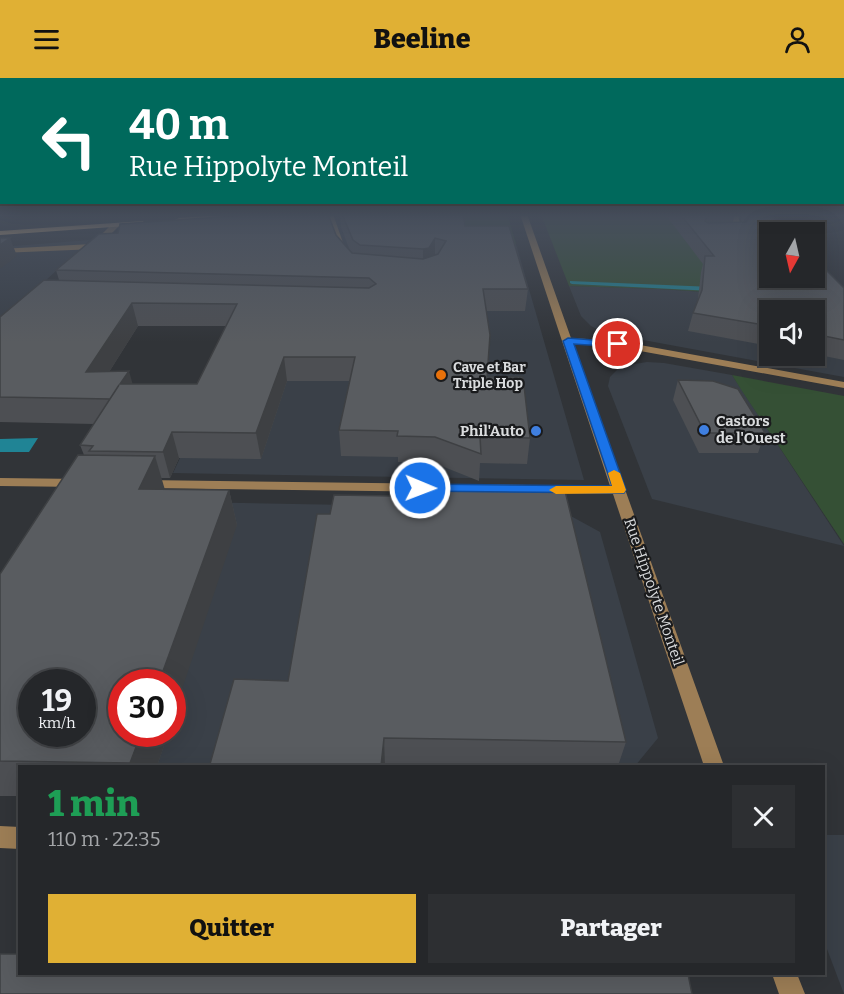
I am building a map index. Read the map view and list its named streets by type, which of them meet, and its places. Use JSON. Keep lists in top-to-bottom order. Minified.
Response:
{"streets":{"street":["Rue Hippolyte Monteil"]},"places":["Cave et Bar Triple Hop","Castors de l'Ouest","Phil'Auto"],"north":"bottom","page":{"header":"Beeline","turn":["40 m","Rue Hippolyte Monteil"],"speed":"19 km/h","limit":"30","heading":["1 min","110 m · 22:35"],"buttons":["Quitter","Partager"]}}
